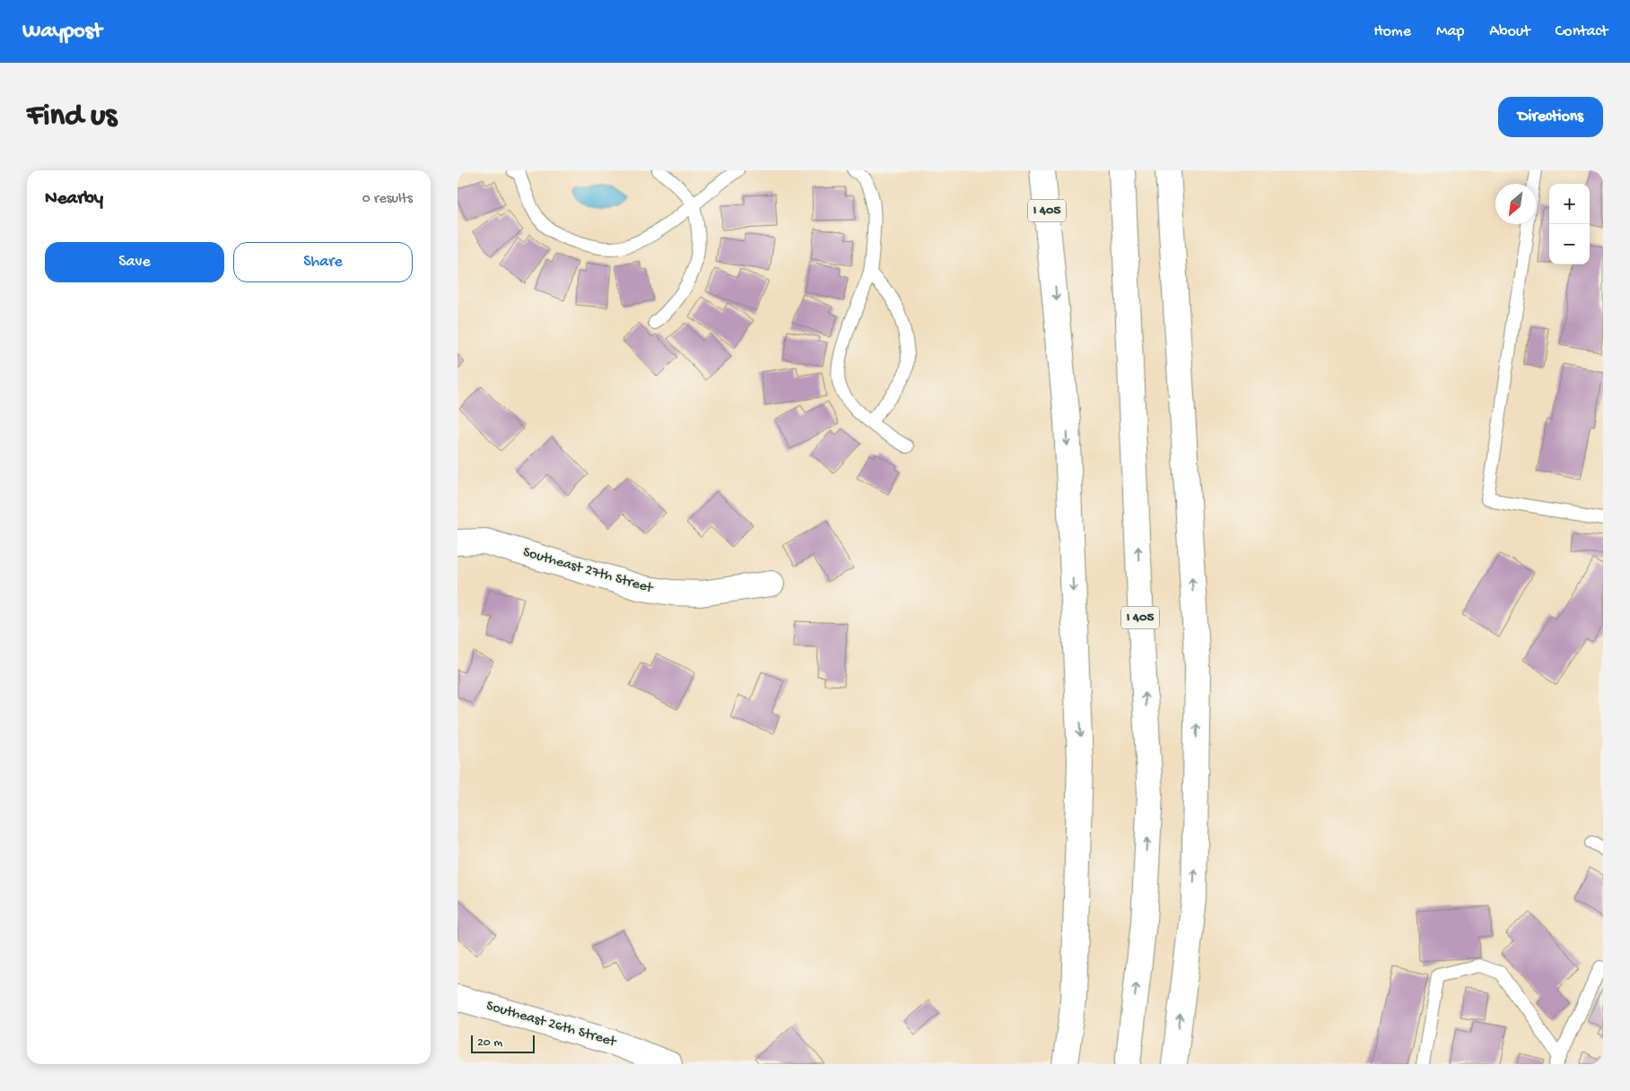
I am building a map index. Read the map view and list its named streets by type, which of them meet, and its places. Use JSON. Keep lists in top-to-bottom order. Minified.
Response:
{"streets":{"main road":["I 405","Southeast 27th Street","Southeast 26th Street"]},"scale_bar":"20 m","north":"bottom left","page":{"header":"Waypost","nav":["Home","Map","About","Contact"],"buttons":["Directions",["Save","Share"]],"title":"Find us","heading":["Nearby","0 results"],"map_buttons":["+","−"],"scale":"20 m"}}
